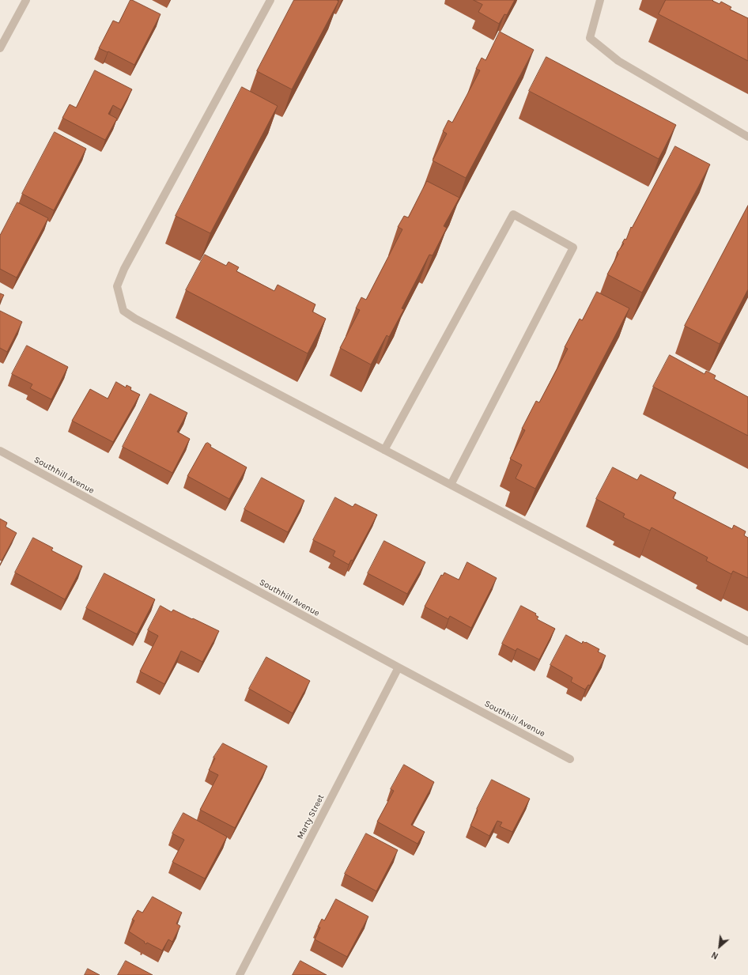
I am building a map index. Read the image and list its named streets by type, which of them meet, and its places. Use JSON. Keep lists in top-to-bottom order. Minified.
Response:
{"streets":{"street":["Southhill Avenue","Marty Street"]},"crossings":[["Southhill Avenue","Marty Street"]],"north":"bottom left"}
